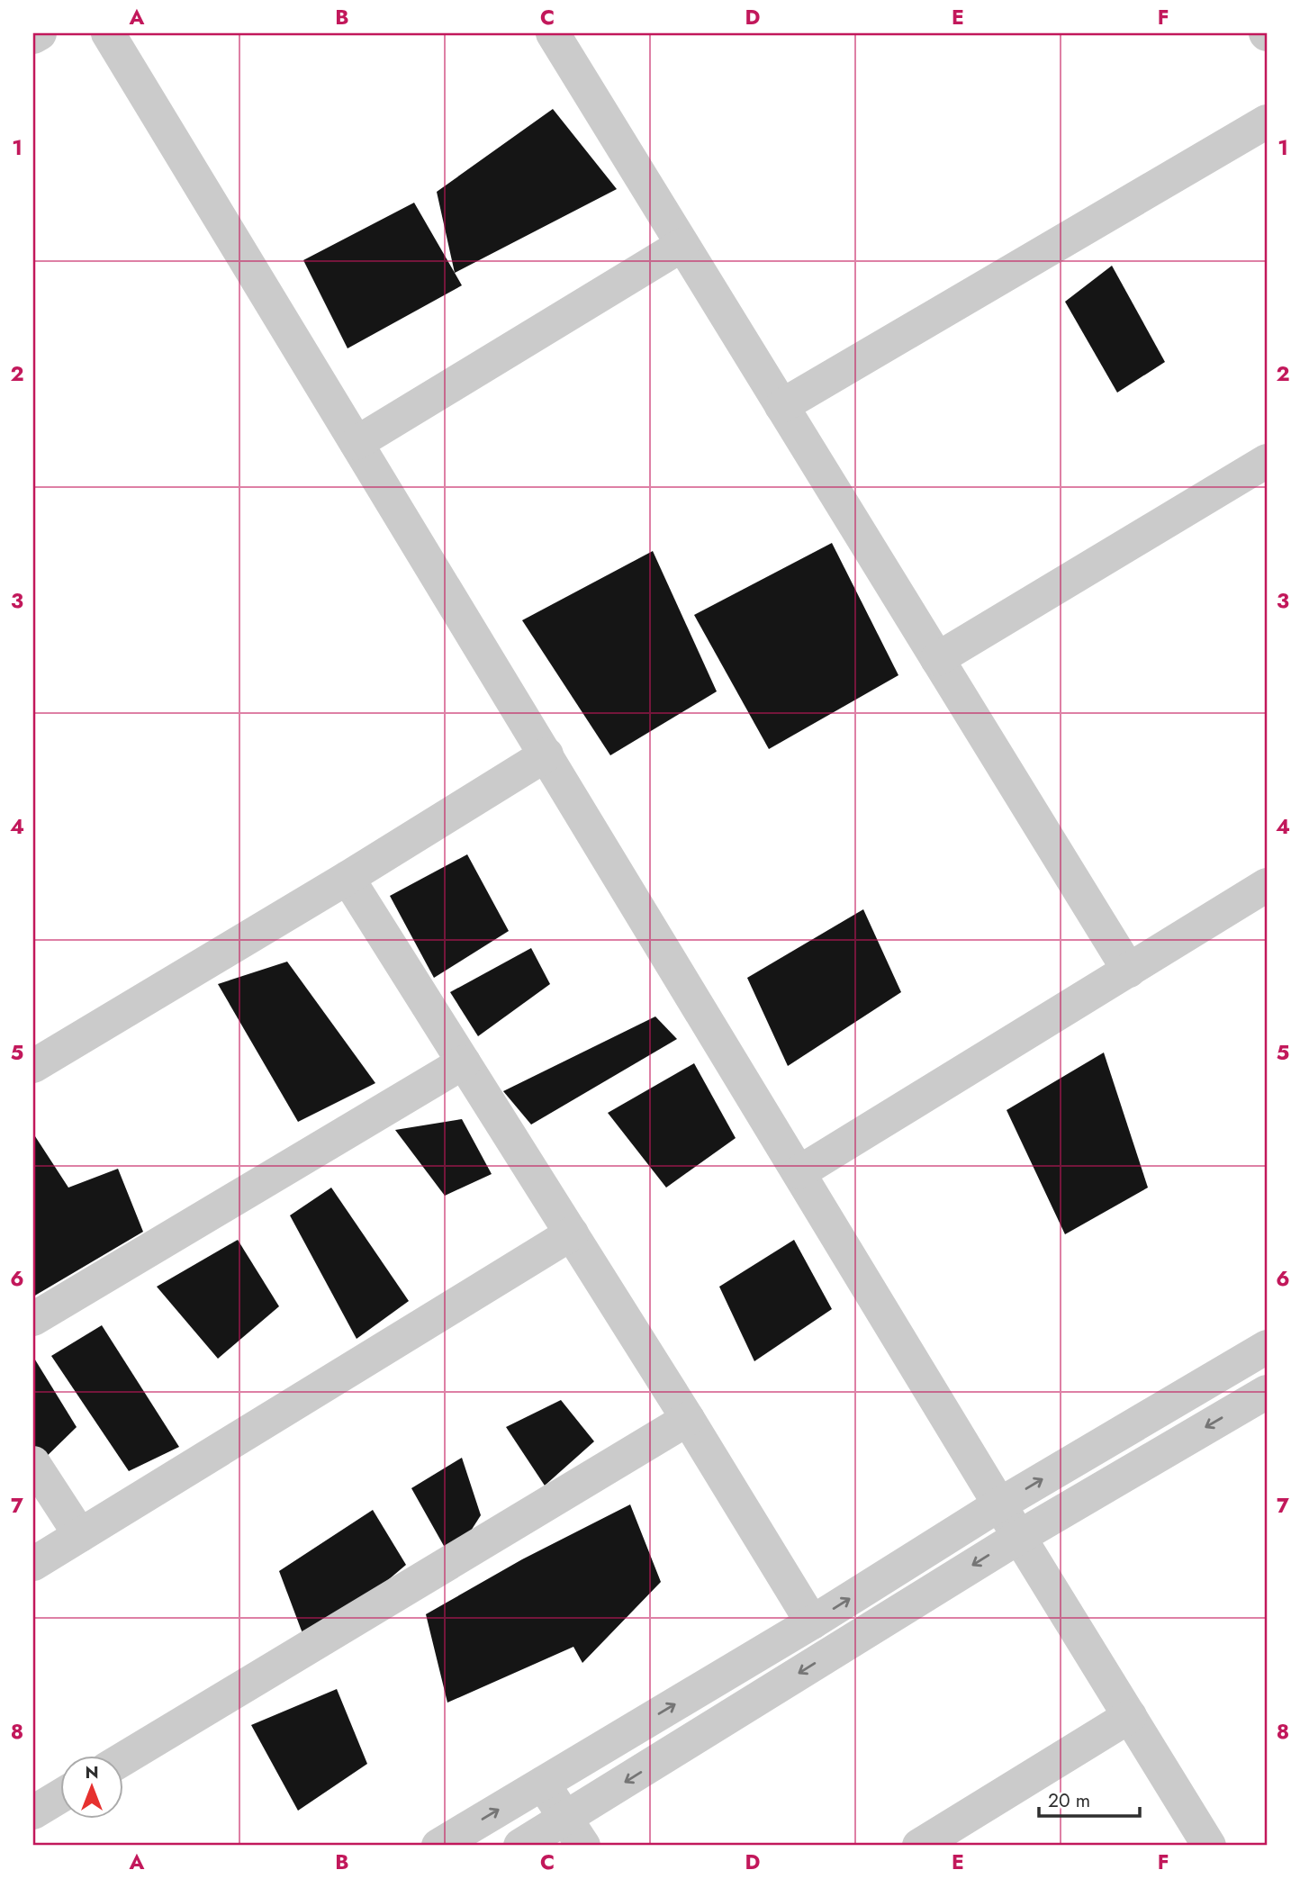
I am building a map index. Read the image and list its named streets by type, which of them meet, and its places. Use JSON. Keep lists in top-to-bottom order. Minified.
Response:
{"scale_bar":"20 m","north":"top","grid":{"columns":["A","B","C","D","E","F"],"rows":["1","2","3","4","5","6","7","8"]}}
